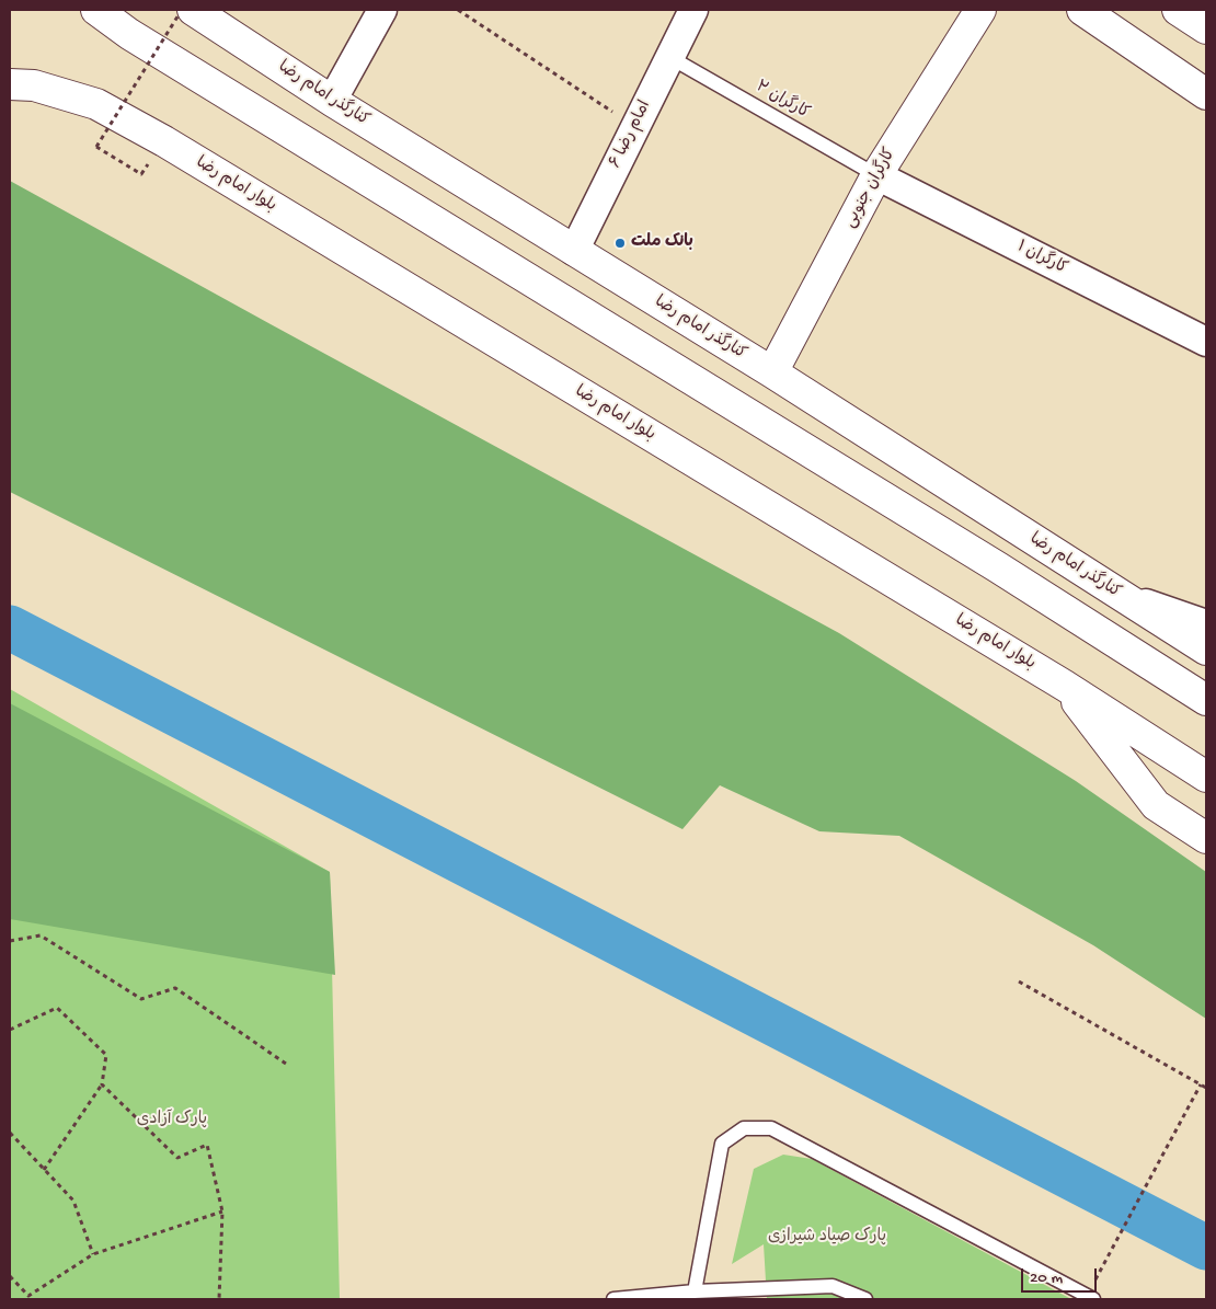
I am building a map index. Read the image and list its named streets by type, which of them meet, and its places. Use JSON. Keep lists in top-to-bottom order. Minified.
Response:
{"streets":{"main road":["کنارگذر امام رضا","بلوار امام رضا","کارگران جنوبی"],"street":["امام رضا ۶","کارگران ۱"],"lane":["کارگران ۲"]},"crossings":[["کنارگذر امام رضا","امام رضا ۶"],["کنارگذر امام رضا","کارگران جنوبی"],["کارگران ۲","امام رضا ۶"],["کارگران ۲","کارگران جنوبی"],["کارگران ۲","کارگران ۱"],["کارگران جنوبی","کارگران ۱"]],"parks":["پارک آزادی","پارک صیاد شیرازی"],"places":["بانک ملت"],"scale_bar":"20 m"}
